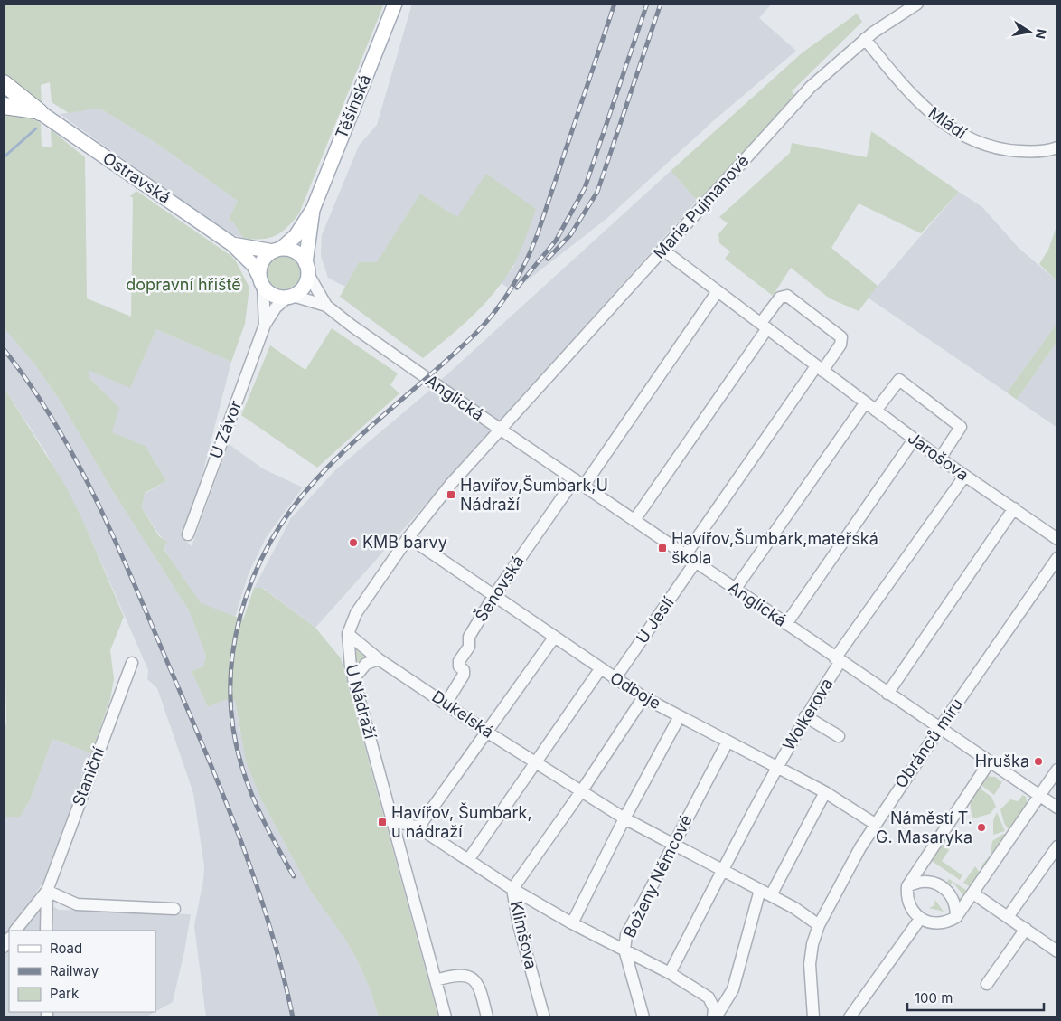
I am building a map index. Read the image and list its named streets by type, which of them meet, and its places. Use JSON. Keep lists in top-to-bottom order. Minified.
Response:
{"streets":{"main road":["Těšínská","Ostravská"],"street":["Mládí","Marie Pujmanové","Anglická","U Závor","Jarošova","Šenovská","U Jeslí","Odboje","U Nádraží","Dukelská","Wolkerova","Obránců míru","Staniční","Boženy Němcové","Klimšova"]},"crossings":[["Těšínská","Ostravská"],["Těšínská","Anglická"],["Těšínská","U Závor"],["Mládí","Marie Pujmanové"],["Ostravská","Anglická"],["Ostravská","U Závor"],["Marie Pujmanové","Anglická"],["Marie Pujmanové","Jarošova"],["Marie Pujmanové","U Nádraží"],["Anglická","U Závor"],["Anglická","Šenovská"],["Anglická","U Jeslí"],["Anglická","U Nádraží"],["Anglická","Wolkerova"],["Anglická","Obránců míru"],["Jarošova","Šenovská"],["Jarošova","Wolkerova"],["Šenovská","Odboje"],["Šenovská","Dukelská"],["U Jeslí","Odboje"],["Odboje","U Nádraží"],["Odboje","Wolkerova"],["Odboje","Obránců míru"],["Odboje","Boženy Němcové"],["U Nádraží","Dukelská"],["Dukelská","Obránců míru"],["Dukelská","Boženy Němcové"],["Dukelská","Klimšova"]],"parks":["dopravní hřiště"],"places":{"transit":["Havířov,Šumbark,U Nádraží","Havířov,Šumbark,mateřská škola","Havířov, Šumbark, u nádraží"],"other":["KMB barvy","Hruška","Náměstí T. G. Masaryka"]},"legend":["Road","Railway","Park"],"scale_bar":"100 m","north":"right"}
